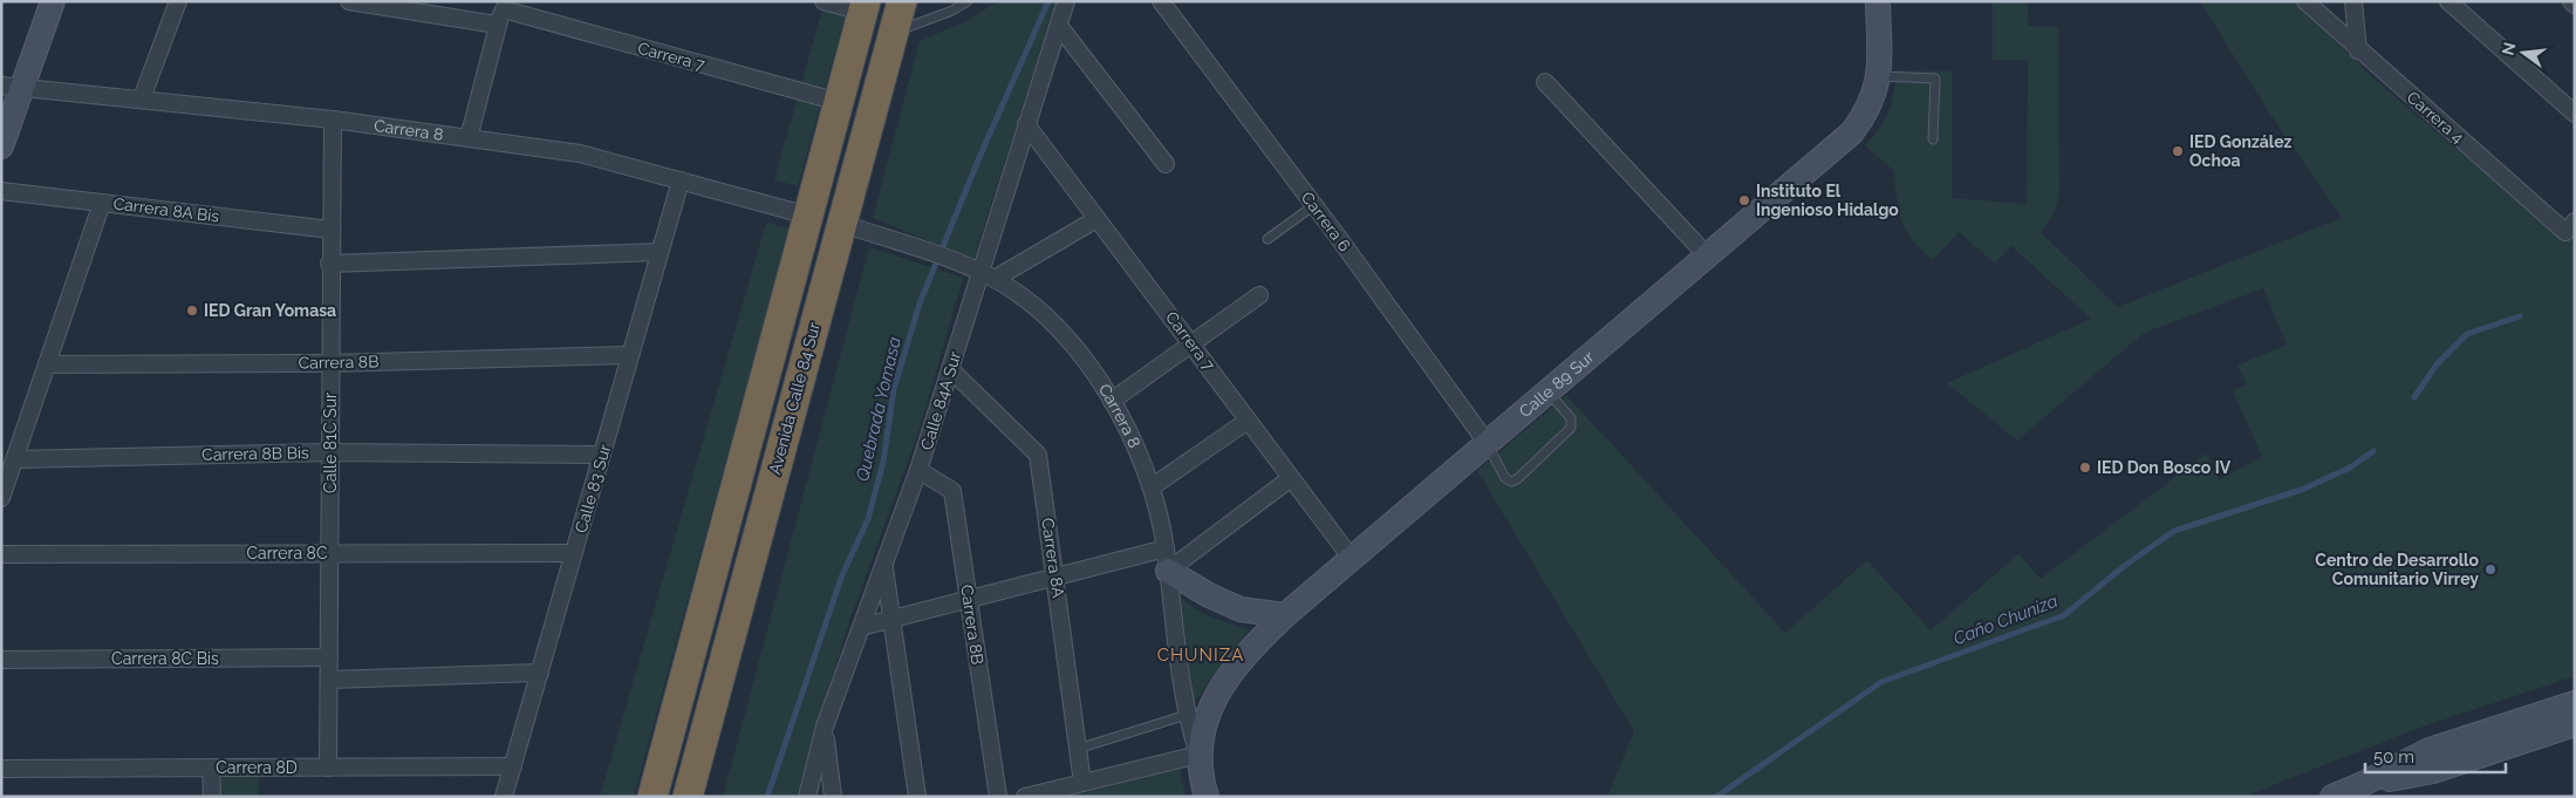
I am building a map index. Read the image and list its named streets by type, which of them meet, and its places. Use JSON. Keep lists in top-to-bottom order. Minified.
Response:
{"streets":{"highway":["Avenida Calle 84 Sur"],"street":["Carrera 7","Carrera 4","Carrera 8","Carrera 8A Bis","Carrera 6","Carrera 8B","Calle 89 Sur","Calle 84A Sur","Calle 81C Sur","Carrera 8B Bis","Calle 83 Sur","Carrera 8C","Carrera 8A","Carrera 8C Bis","Carrera 8D"]},"crossings":[["Carrera 7","Calle 89 Sur"],["Carrera 7","Calle 84A Sur"],["Carrera 8","Calle 89 Sur"],["Carrera 8","Avenida Calle 84 Sur"],["Carrera 8","Calle 84A Sur"],["Carrera 8","Calle 81C Sur"],["Carrera 8","Calle 83 Sur"],["Carrera 8A Bis","Calle 81C Sur"],["Carrera 6","Calle 89 Sur"],["Carrera 8B","Calle 84A Sur"],["Carrera 8B","Calle 81C Sur"],["Carrera 8B","Calle 83 Sur"],["Calle 84A Sur","Carrera 8A"],["Calle 81C Sur","Carrera 8B Bis"],["Calle 81C Sur","Carrera 8C"],["Calle 81C Sur","Carrera 8C Bis"],["Calle 81C Sur","Carrera 8D"],["Carrera 8B Bis","Calle 83 Sur"],["Calle 83 Sur","Carrera 8C"],["Calle 83 Sur","Carrera 8D"]],"districts":["CHUNIZA"],"water":["Quebrada Yomasa","Caño Chuniza"],"places":["IED González Ochoa","Instituto El Ingenioso Hidalgo","IED Gran Yomasa","IED Don Bosco IV","Centro de Desarrollo Comunitario Virrey"],"scale_bar":"50 m","north":"left"}
